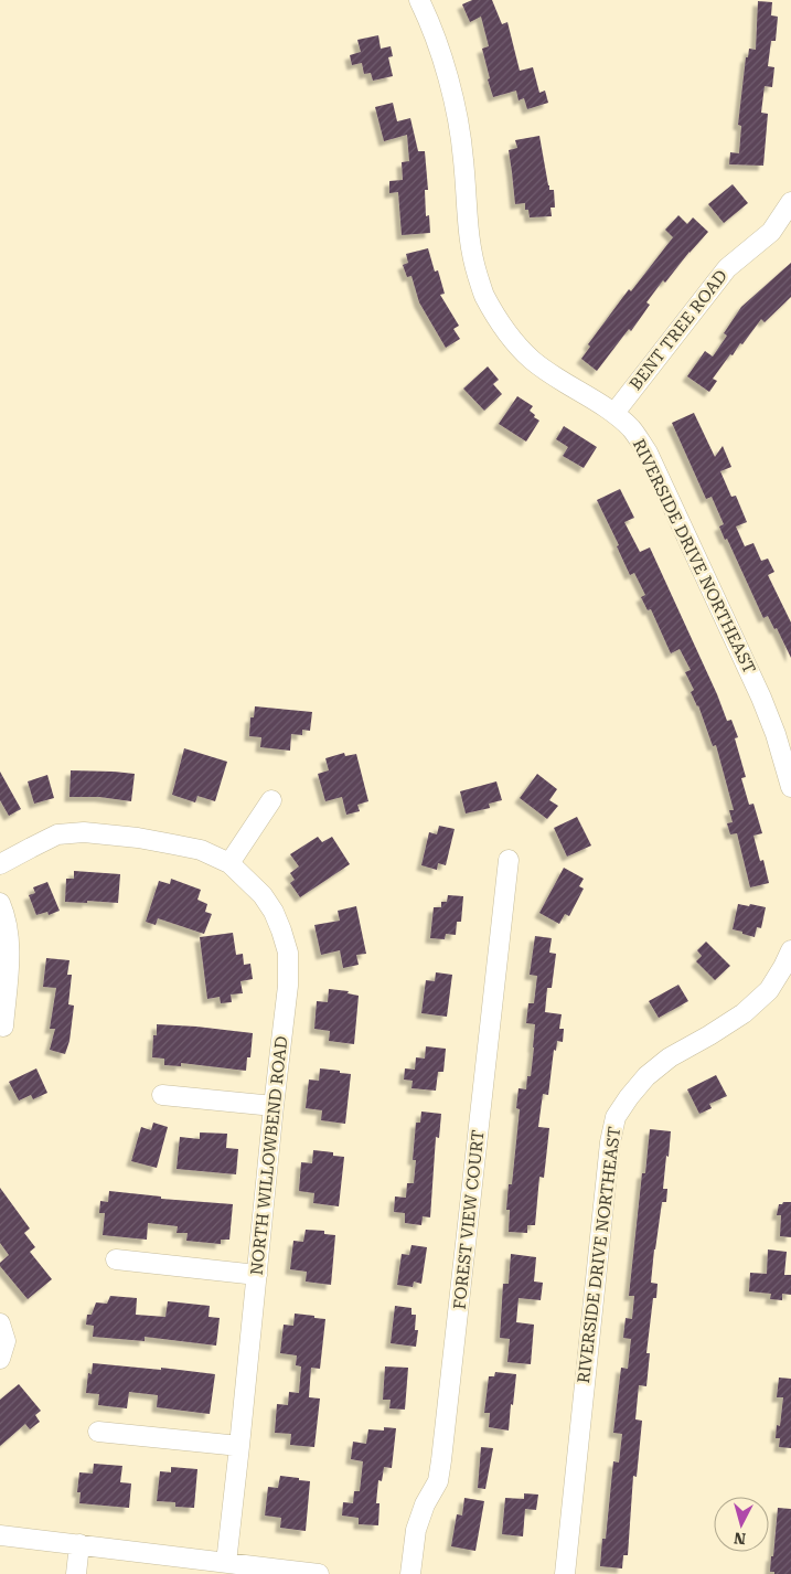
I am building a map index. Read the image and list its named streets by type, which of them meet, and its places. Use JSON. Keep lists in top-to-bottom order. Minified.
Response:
{"streets":{"street":["BENT TREE ROAD","RIVERSIDE DRIVE NORTHEAST","NORTH WILLOWBEND ROAD","FOREST VIEW COURT"]},"crossings":[["BENT TREE ROAD","RIVERSIDE DRIVE NORTHEAST"]],"north":"bottom"}
